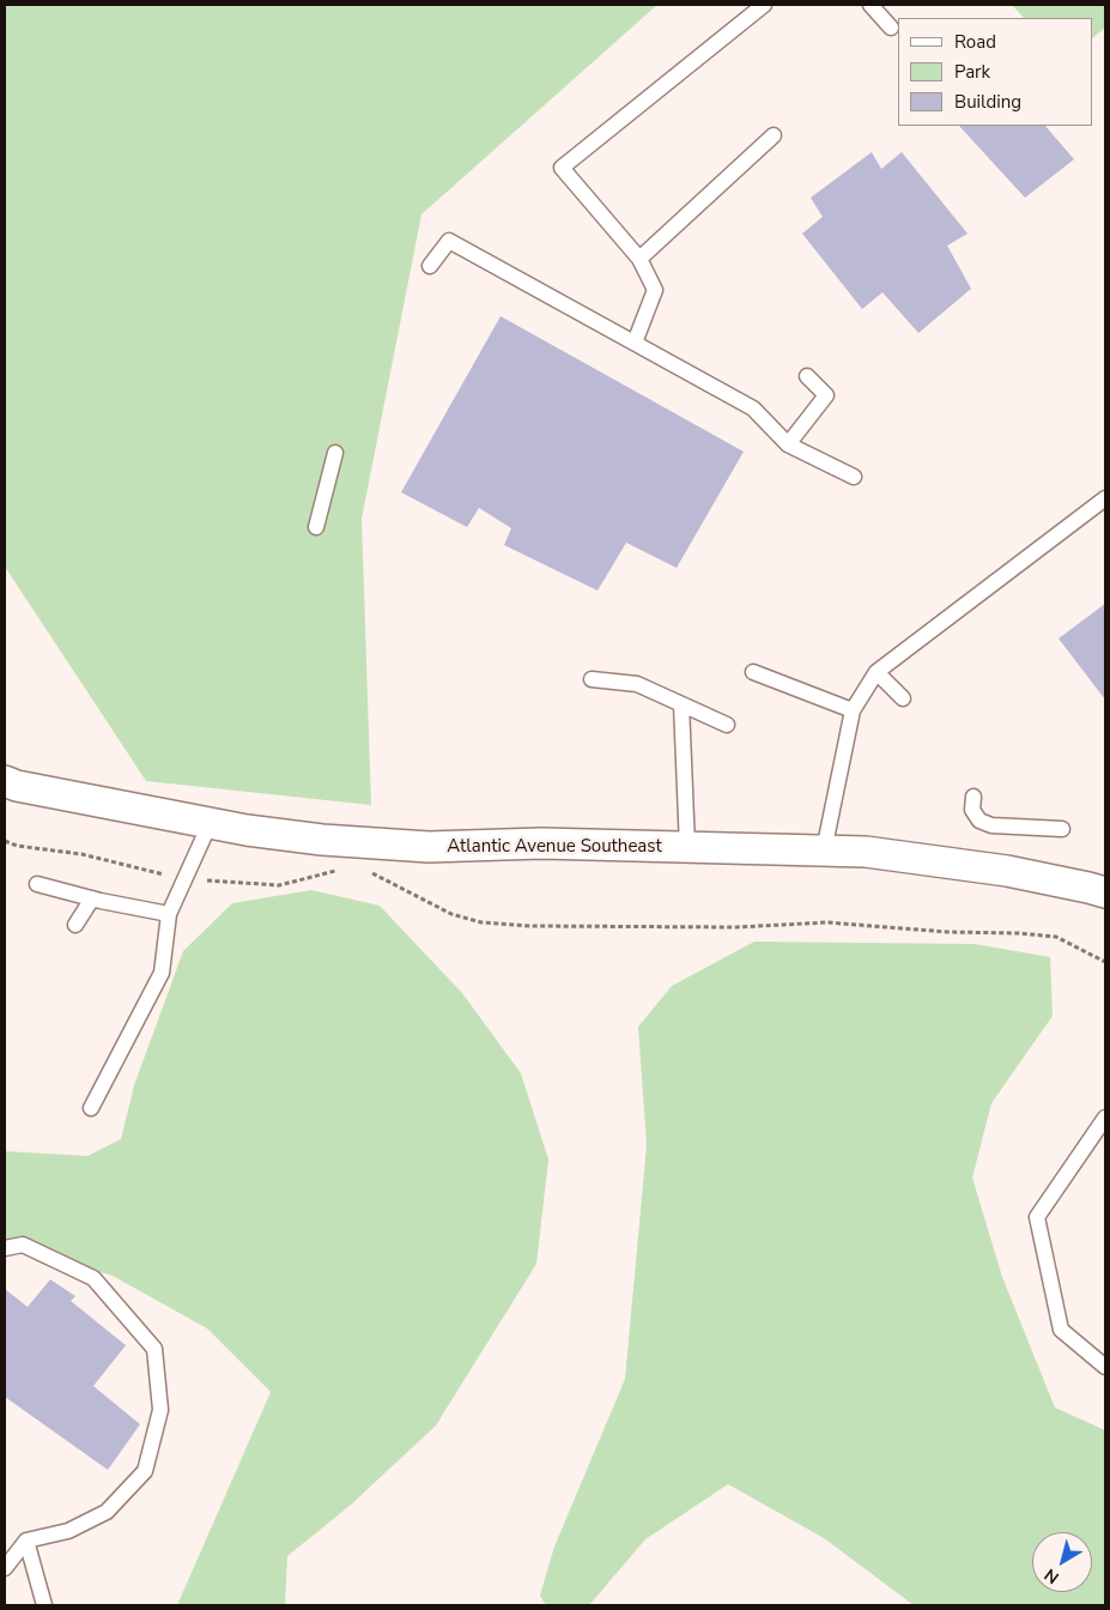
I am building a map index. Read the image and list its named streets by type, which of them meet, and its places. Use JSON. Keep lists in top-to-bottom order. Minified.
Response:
{"streets":{"street":["Atlantic Avenue Southeast"]},"legend":["Road","Park","Building"],"north":"bottom left"}
